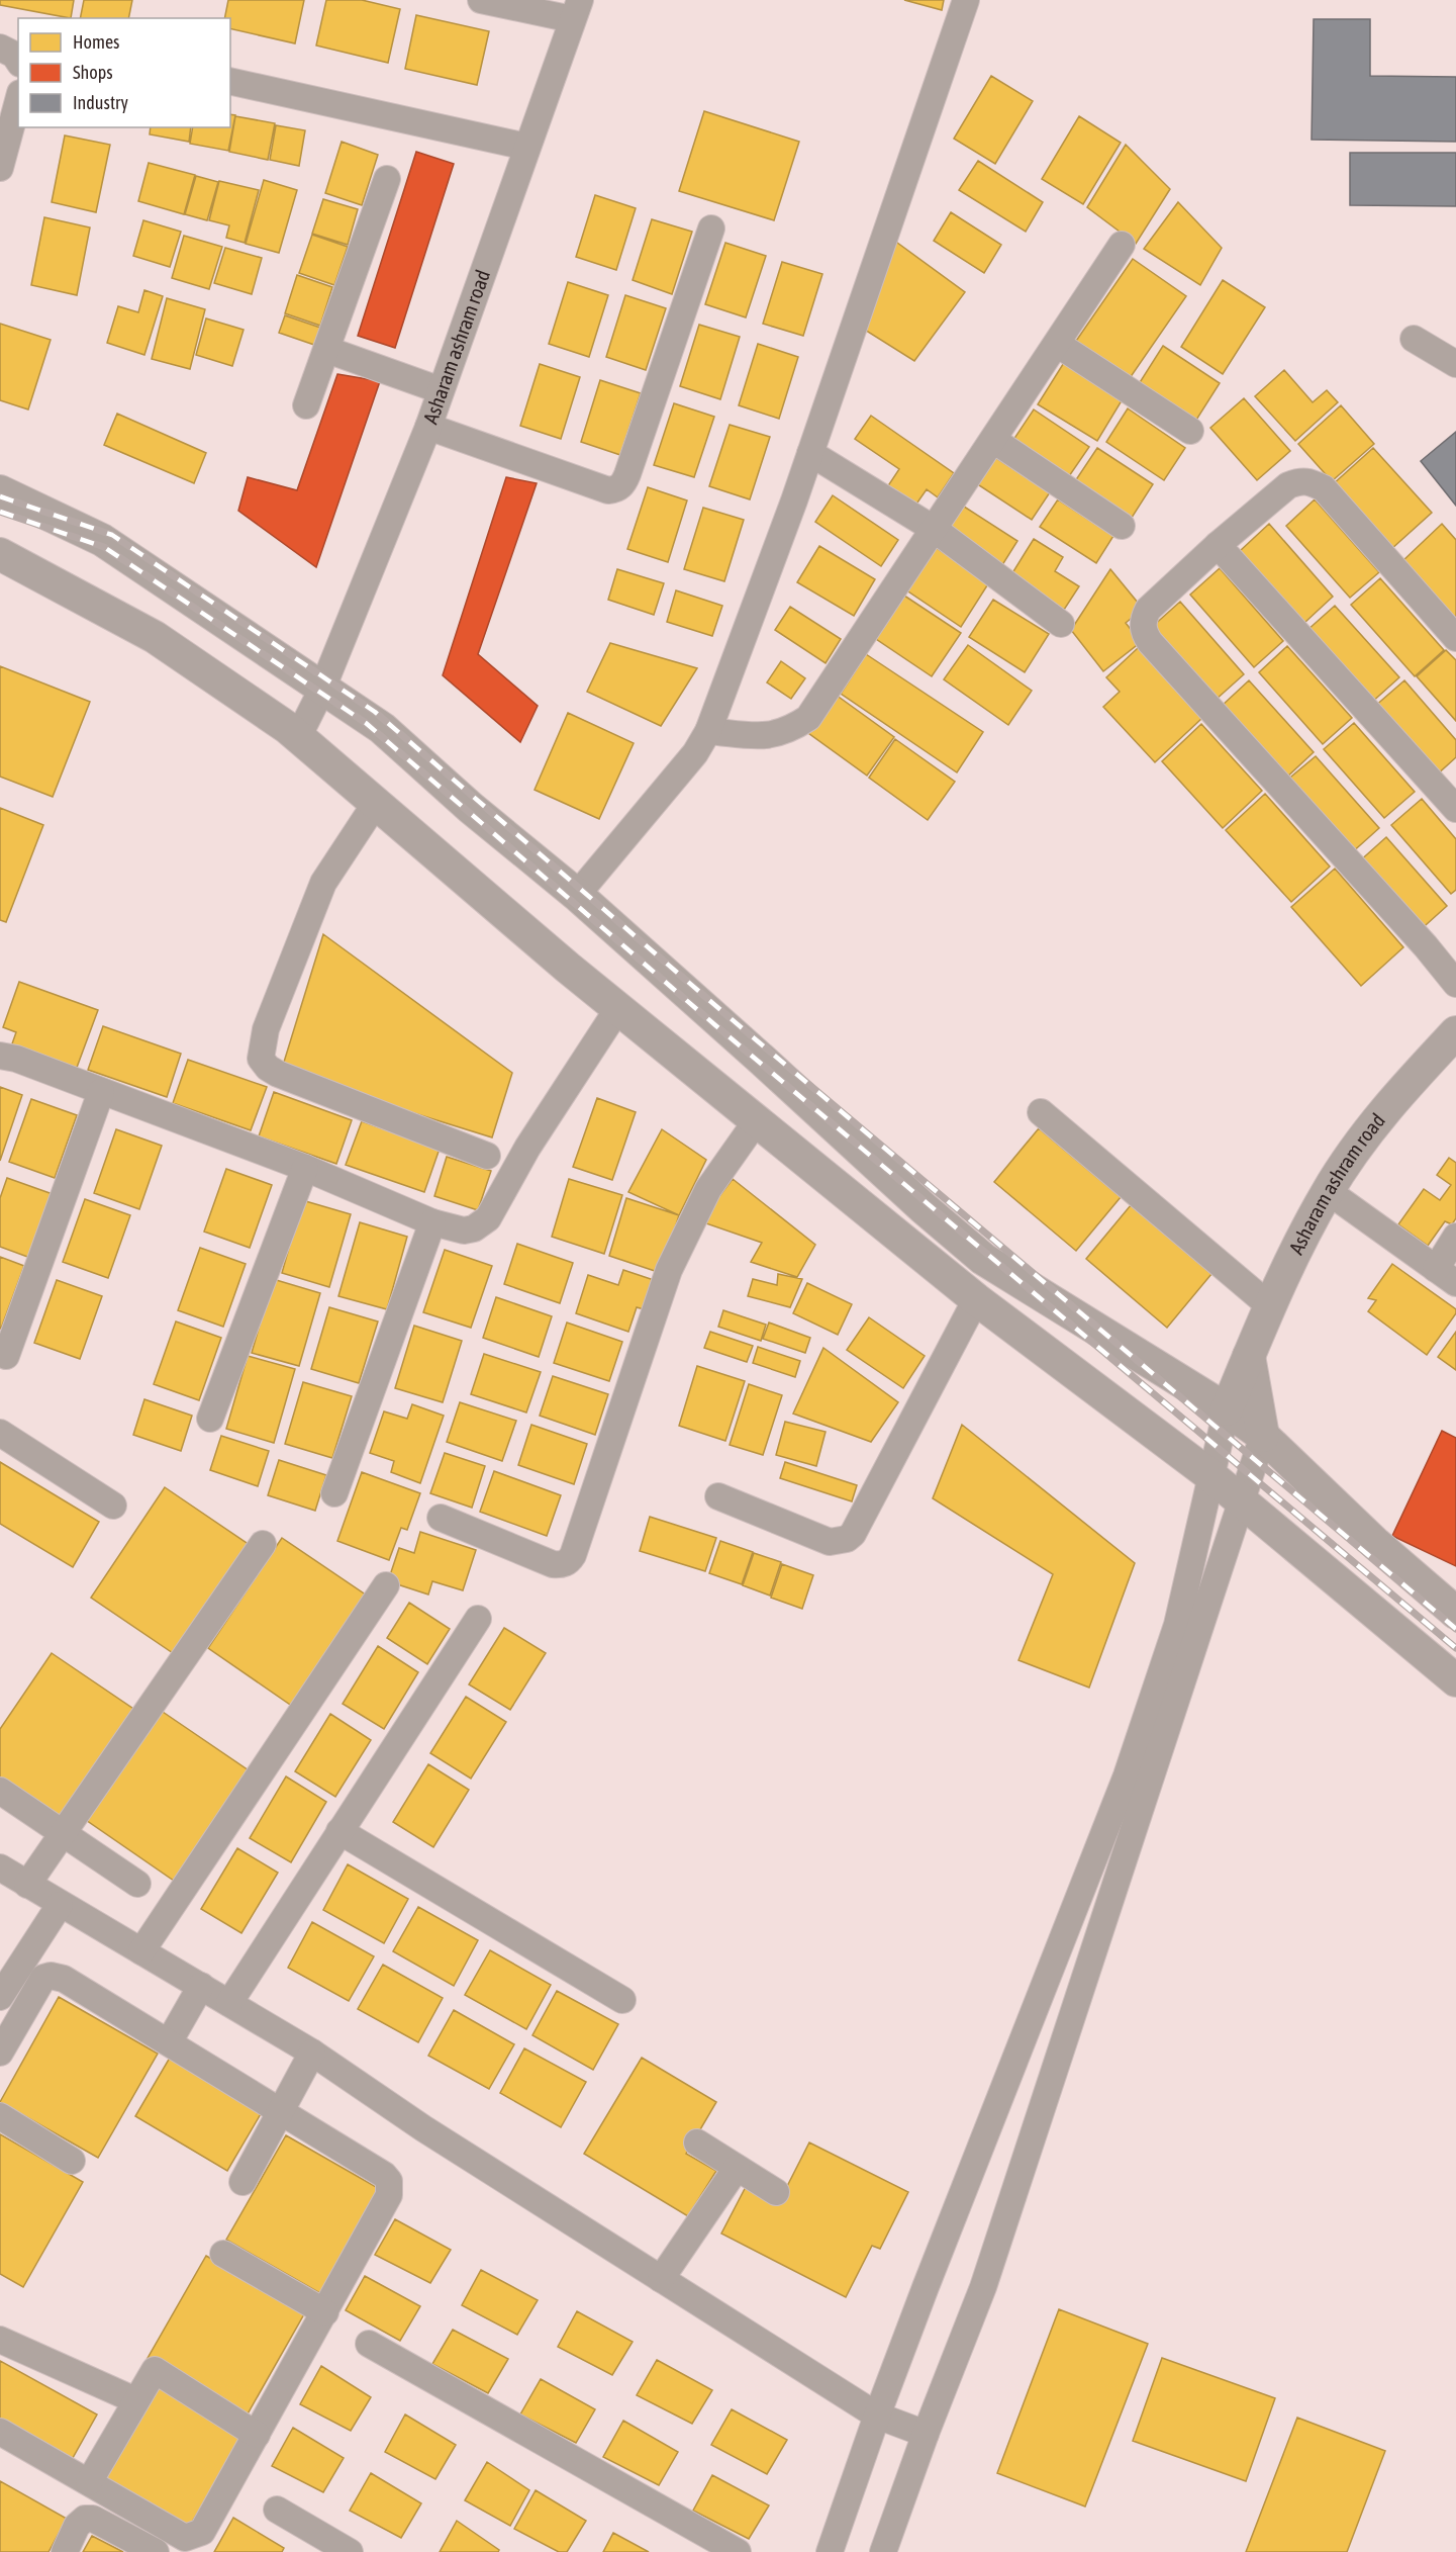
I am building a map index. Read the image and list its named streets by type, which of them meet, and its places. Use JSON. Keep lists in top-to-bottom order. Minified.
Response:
{"streets":{"street":["Asharam ashram road"]},"legend":["Homes","Shops","Industry"]}
